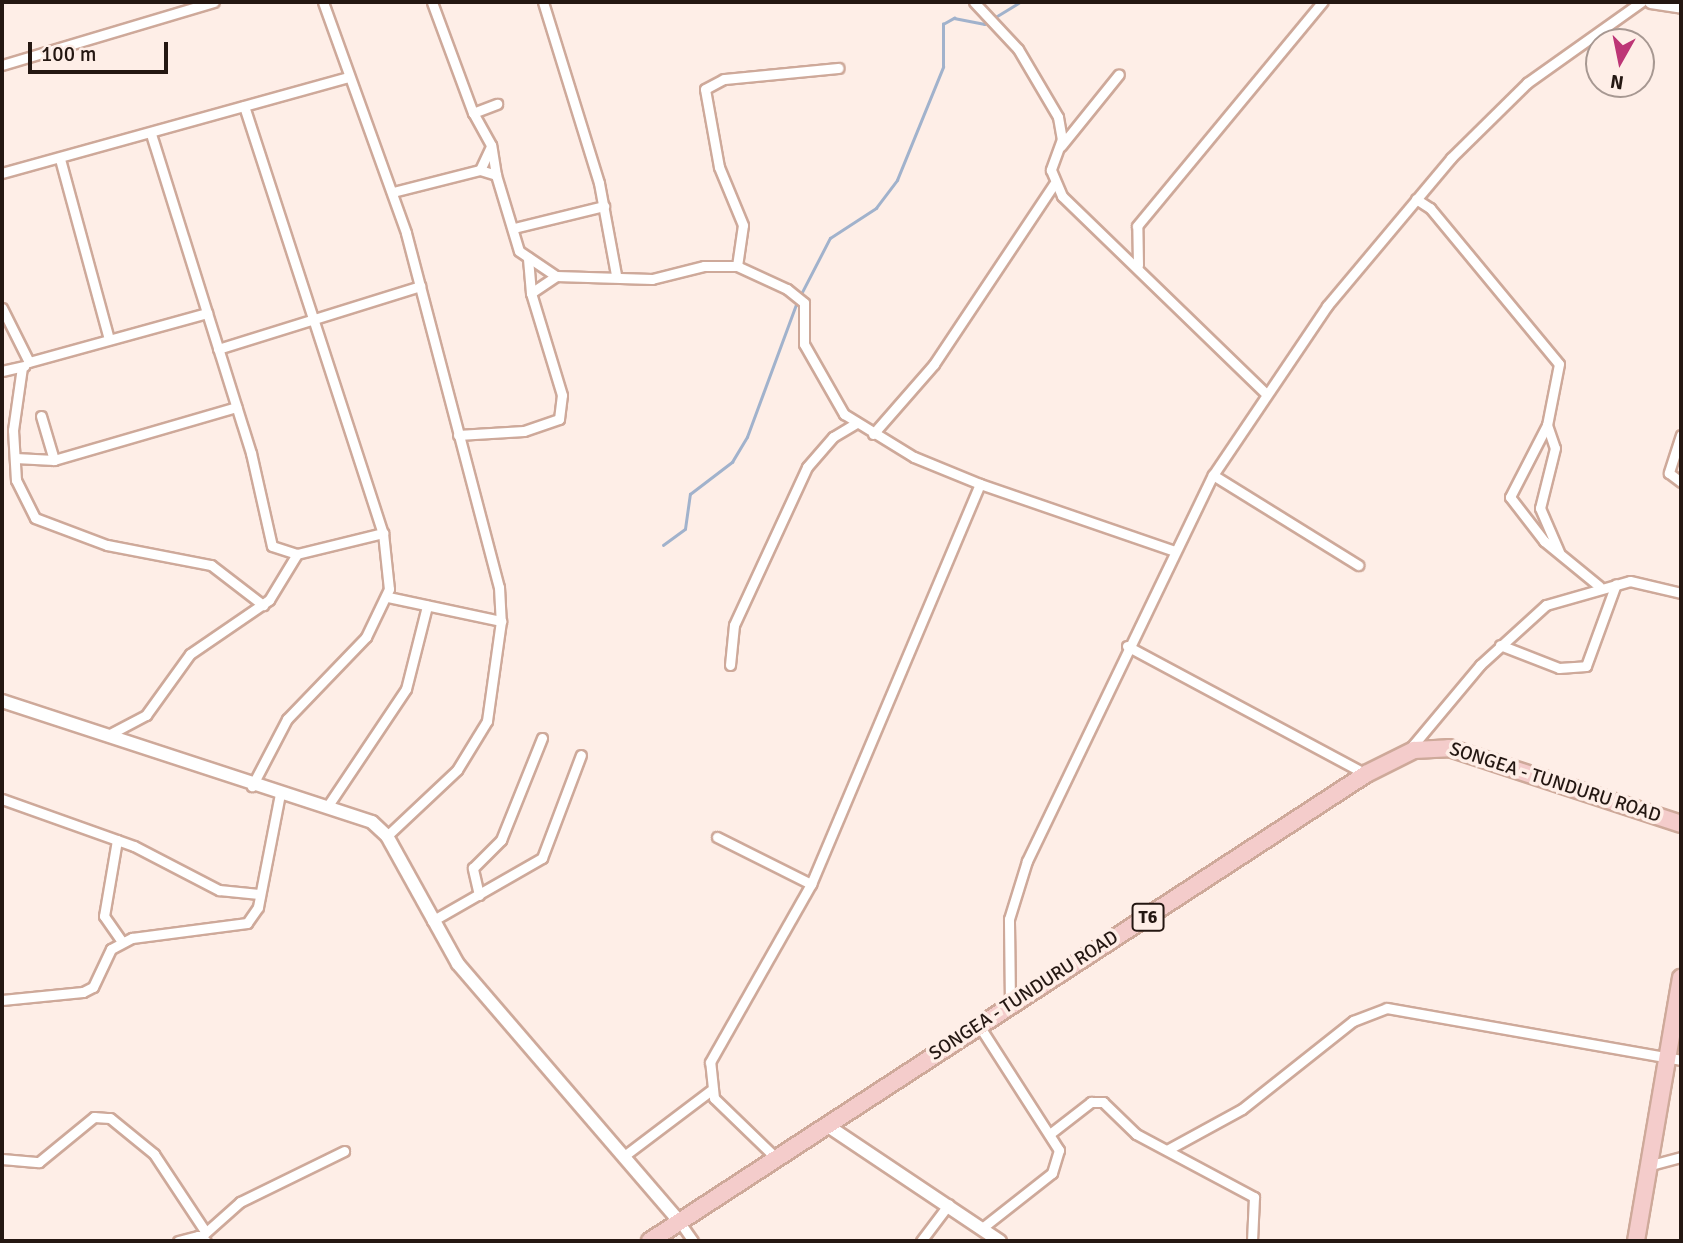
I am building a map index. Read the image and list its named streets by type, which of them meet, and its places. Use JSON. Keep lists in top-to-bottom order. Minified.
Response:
{"streets":{"highway":["SONGEA - TUNDURU ROAD","T6"]},"scale_bar":"100 m","north":"bottom"}
